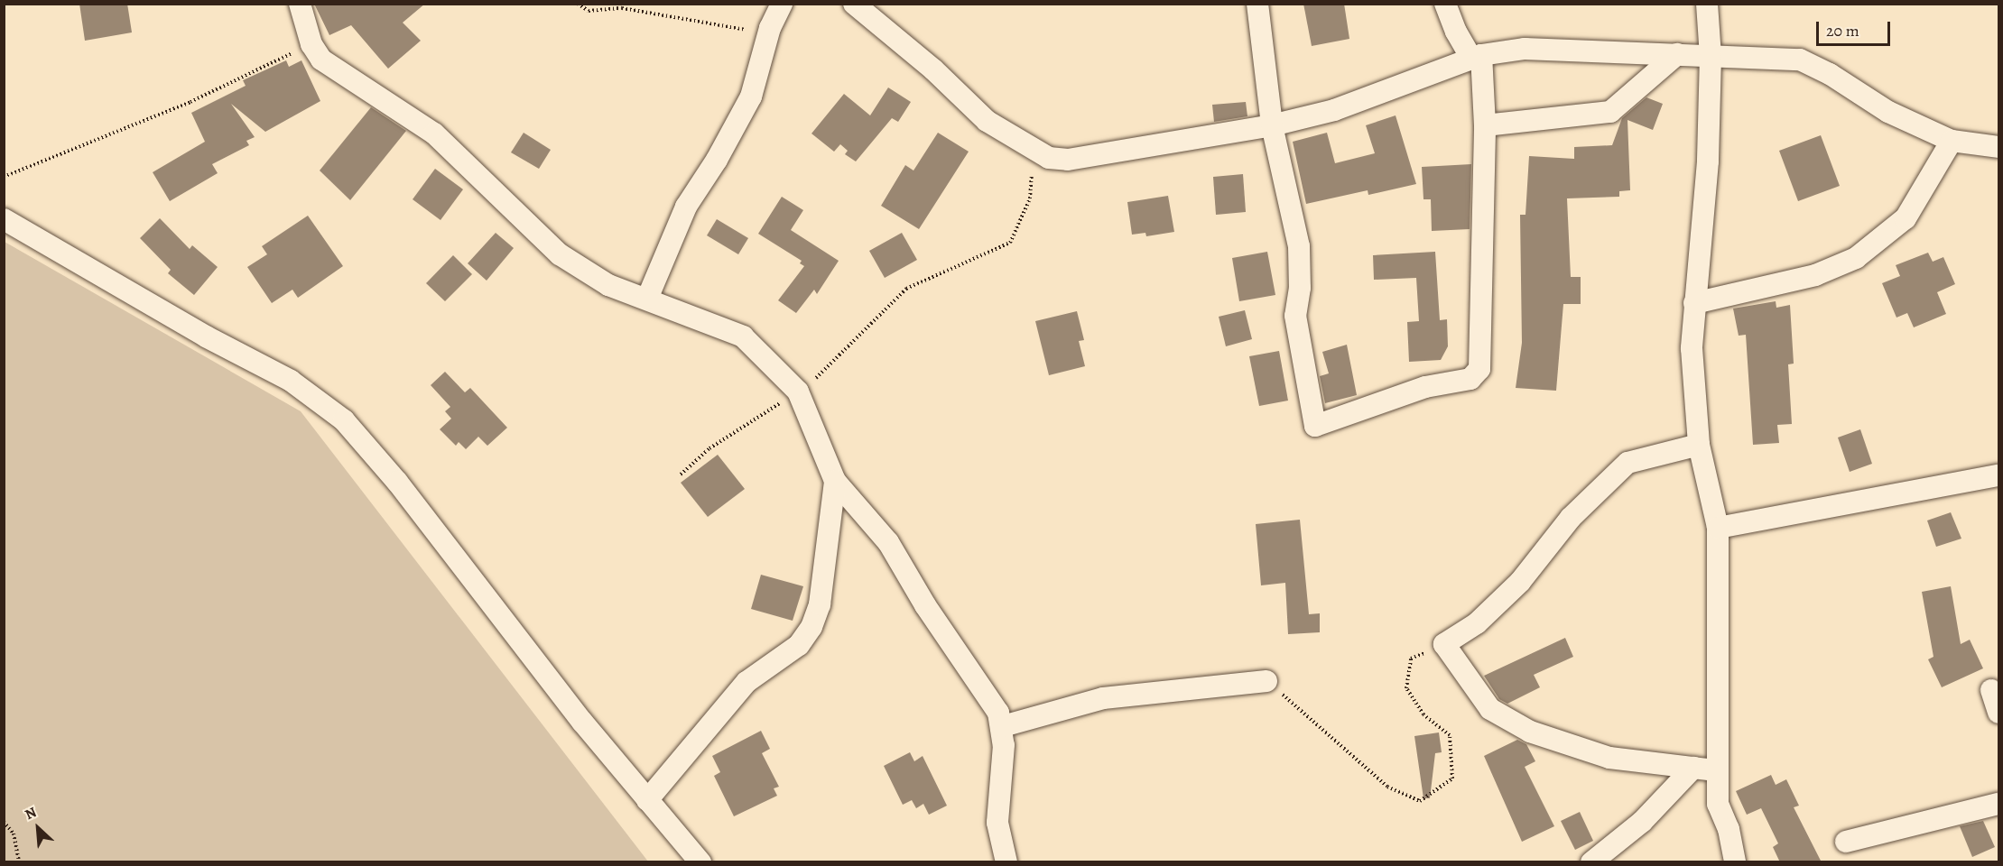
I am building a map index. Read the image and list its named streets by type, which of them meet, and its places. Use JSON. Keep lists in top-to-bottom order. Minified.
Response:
{"scale_bar":"20 m","north":"top left"}
